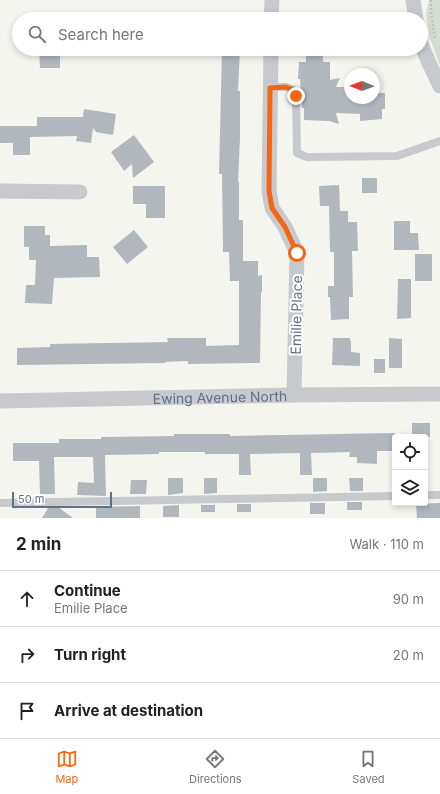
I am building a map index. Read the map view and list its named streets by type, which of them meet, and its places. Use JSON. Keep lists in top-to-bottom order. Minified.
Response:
{"streets":{"street":["Emilie Place","Ewing Avenue North"]},"crossings":[["Emilie Place","Ewing Avenue North"]],"scale_bar":"50 m","north":"left","page":{"search":"Search here","scale":"50 m","heading":["2 min","Walk · 110 m"],"list":[["Continue","Emilie Place","90 m"],["Turn right","20 m"],"Arrive at destination"],"nav":["Map","Directions","Saved"]}}
